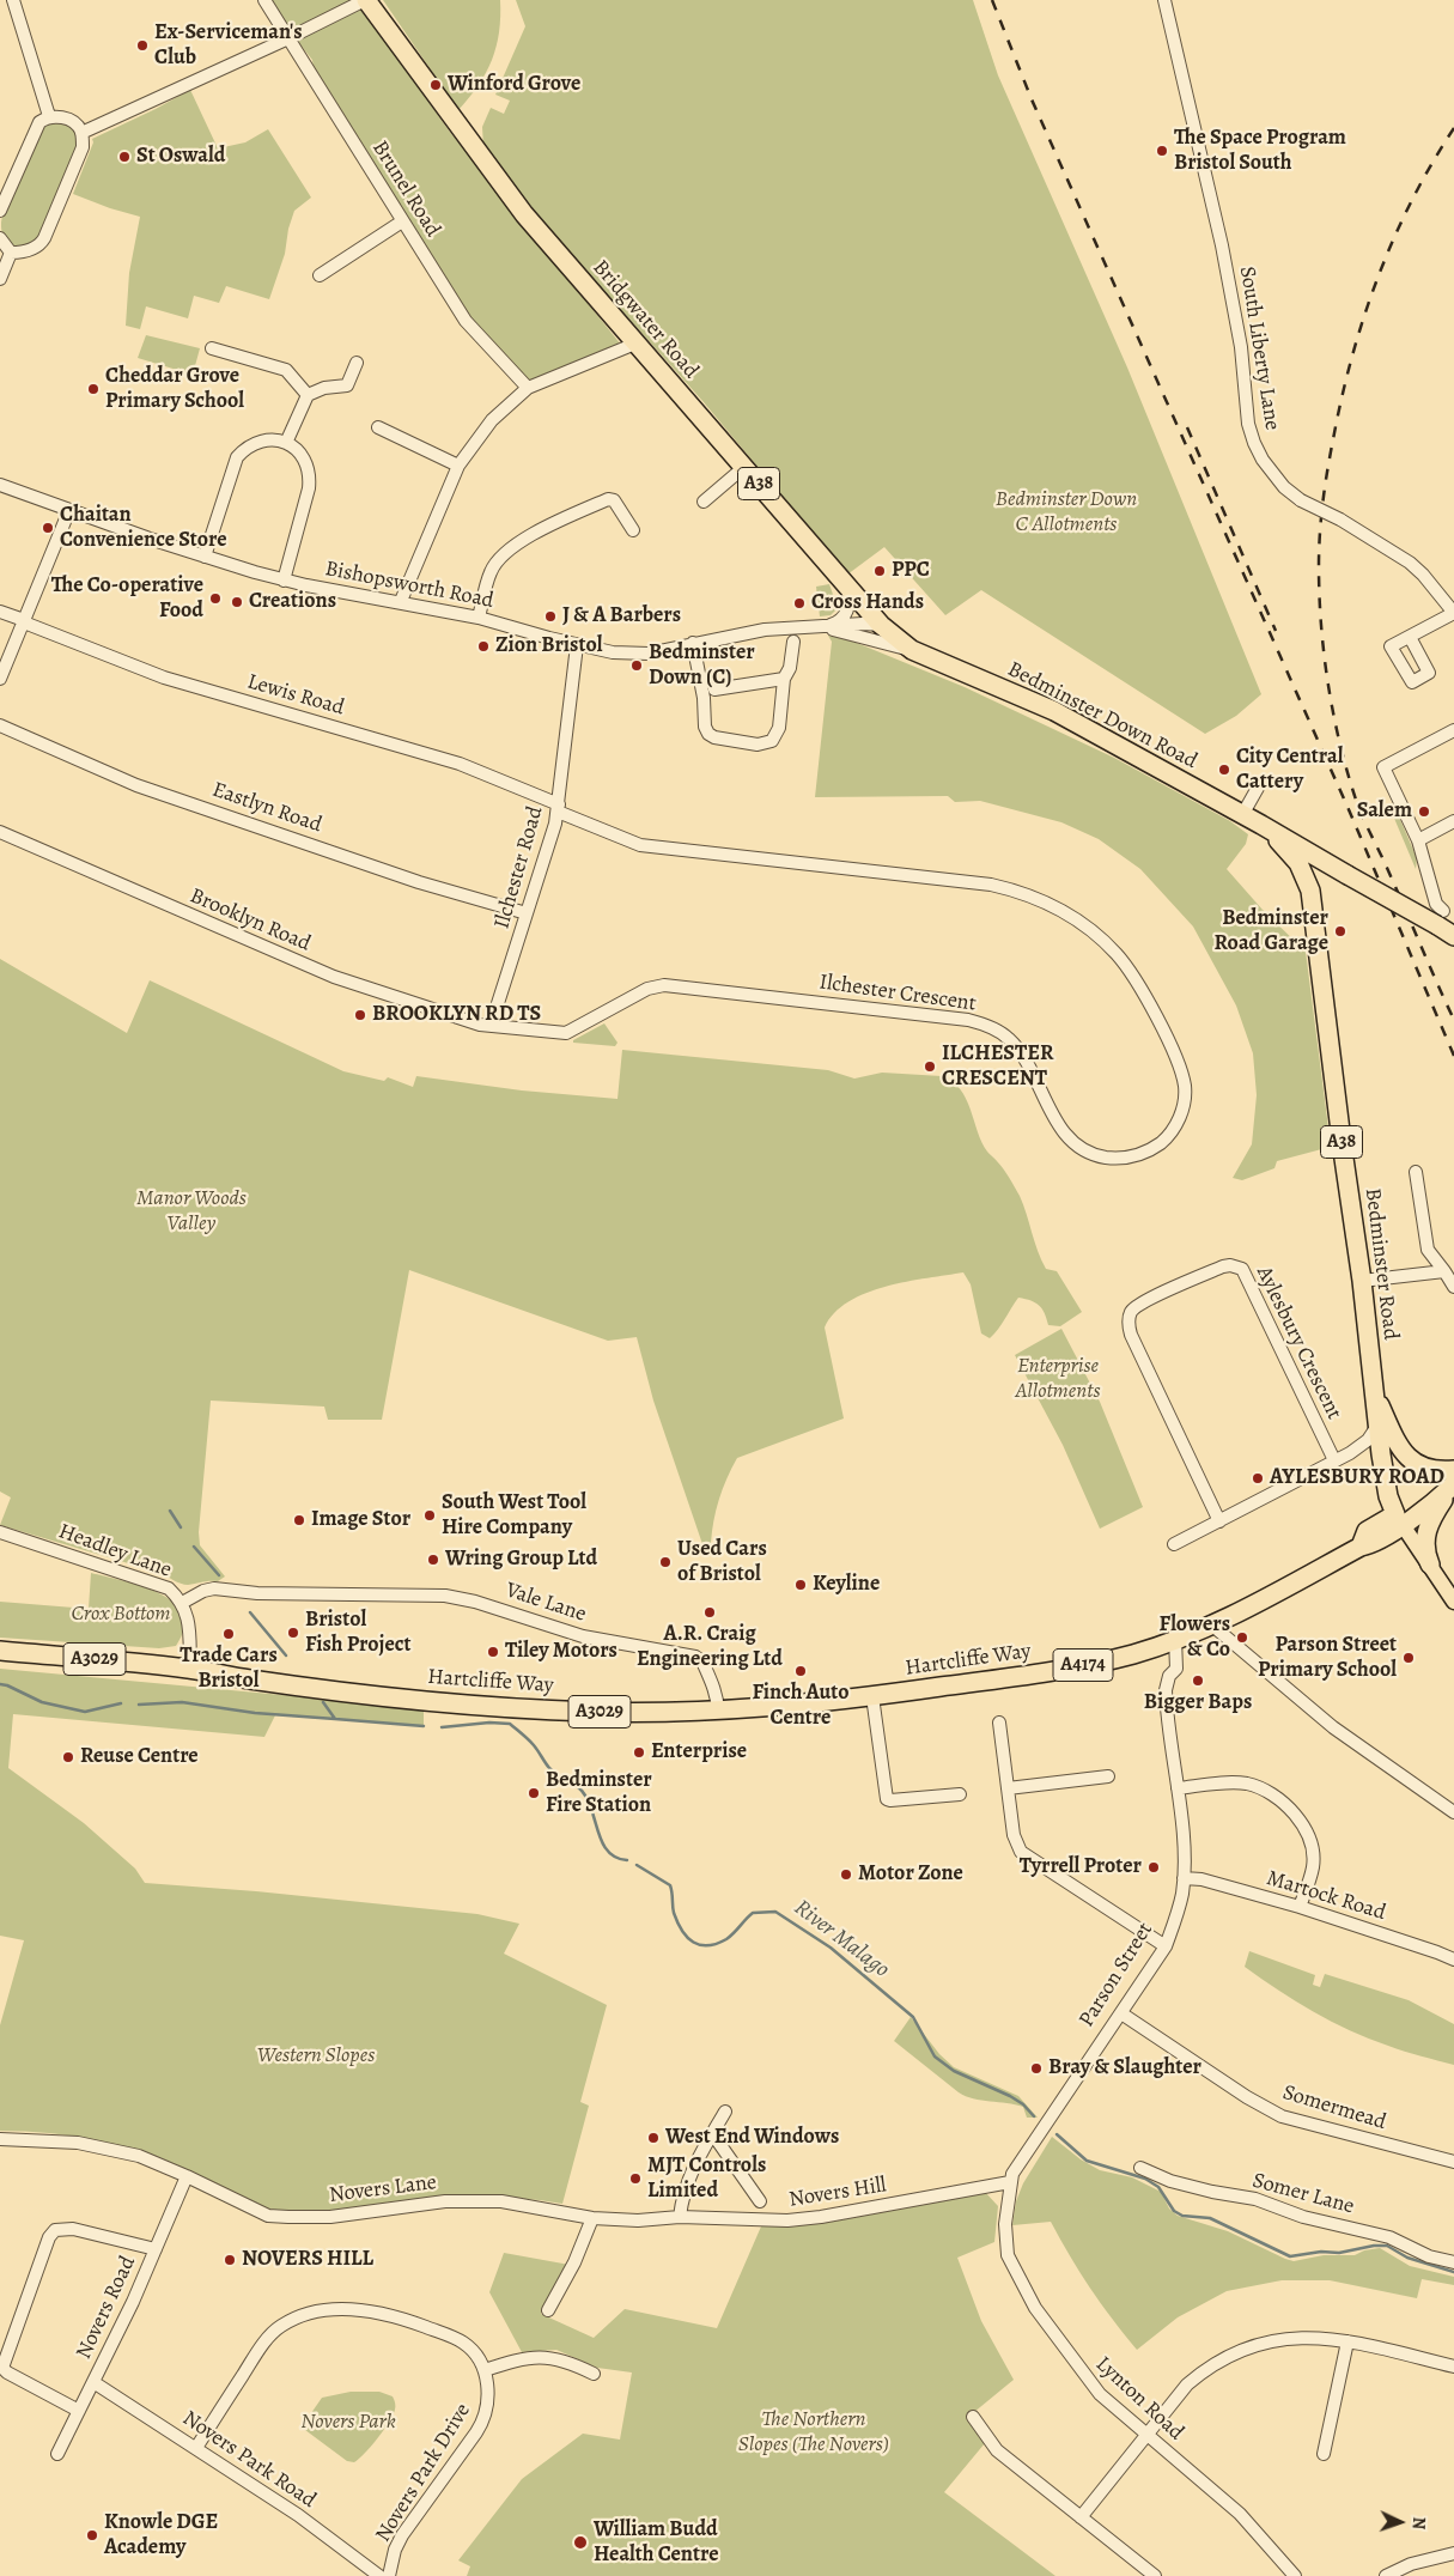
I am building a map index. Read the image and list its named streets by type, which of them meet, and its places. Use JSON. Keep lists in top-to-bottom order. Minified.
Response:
{"streets":{"highway":["Bridgwater Road","A38","Bedminster Down Road","Bedminster Road","A3029","Hartcliffe Way","A4174"],"street":["Brunel Road","South Liberty Lane","Bishopsworth Road","Lewis Road","Eastlyn Road","Ilchester Road","Brooklyn Road","Ilchester Crescent","Aylesbury Crescent","Headley Lane","Vale Lane","Martock Road","Parson Street","Somermead","Novers Lane","Novers Hill","Somer Lane","Novers Road","Lynton Road","Novers Park Road","Novers Park Drive"]},"crossings":[["Bridgwater Road","Bishopsworth Road"],["Bridgwater Road","Bedminster Down Road"],["A38","Bedminster Down Road"],["A38","Bedminster Road"],["Bishopsworth Road","Bedminster Down Road"],["Bishopsworth Road","Ilchester Road"],["Lewis Road","Ilchester Road"],["Lewis Road","Ilchester Crescent"],["Bedminster Down Road","Bedminster Road"],["Eastlyn Road","Ilchester Road"],["Ilchester Road","Brooklyn Road"],["Ilchester Road","Ilchester Crescent"],["Brooklyn Road","Ilchester Crescent"],["Bedminster Road","A4174"],["Headley Lane","Vale Lane"],["Headley Lane","Hartcliffe Way"],["Vale Lane","Hartcliffe Way"],["Hartcliffe Way","A4174"],["A4174","Parson Street"],["Martock Road","Parson Street"],["Parson Street","Somermead"],["Parson Street","Novers Hill"],["Parson Street","Lynton Road"],["Novers Lane","Novers Hill"],["Novers Lane","Novers Road"],["Novers Hill","Lynton Road"],["Novers Road","Novers Park Road"],["Novers Park Road","Novers Park Drive"]],"water":["River Malago"],"parks":["Bedminster Down C Allotments","Manor Woods Valley","Enterprise Allotments","Crox Bottom","Western Slopes","The Northern Slopes (The Novers)","Novers Park"],"places":["Ex-Serviceman's Club","Winford Grove","The Space Program Bristol South","St Oswald","Cheddar Grove Primary School","Chaitan Convenience Store","PPC","The Co-operative Food","Creations","Cross Hands","J & A Barbers","Zion Bristol","Bedminster Down (C)","City Central Cattery","Salem","Bedminster Road Garage","BROOKLYN RD TS","ILCHESTER CRESCENT","AYLESBURY ROAD","South West Tool Hire Company","Image Stor","Wring Group Ltd","Used Cars of Bristol","Keyline","A.R. Craig Engineering Ltd","Bristol Fish Project","Trade Cars Bristol","Flowers & Co","Tiley Motors","Parson Street Primary School","Finch Auto Centre","Bigger Baps","Enterprise","Reuse Centre","Bedminster Fire Station","Tyrrell Proter","Motor Zone","Bray & Slaughter","West End Windows","MJT Controls Limited","NOVERS HILL","Knowle DGE Academy","William Budd Health Centre"],"north":"right"}
